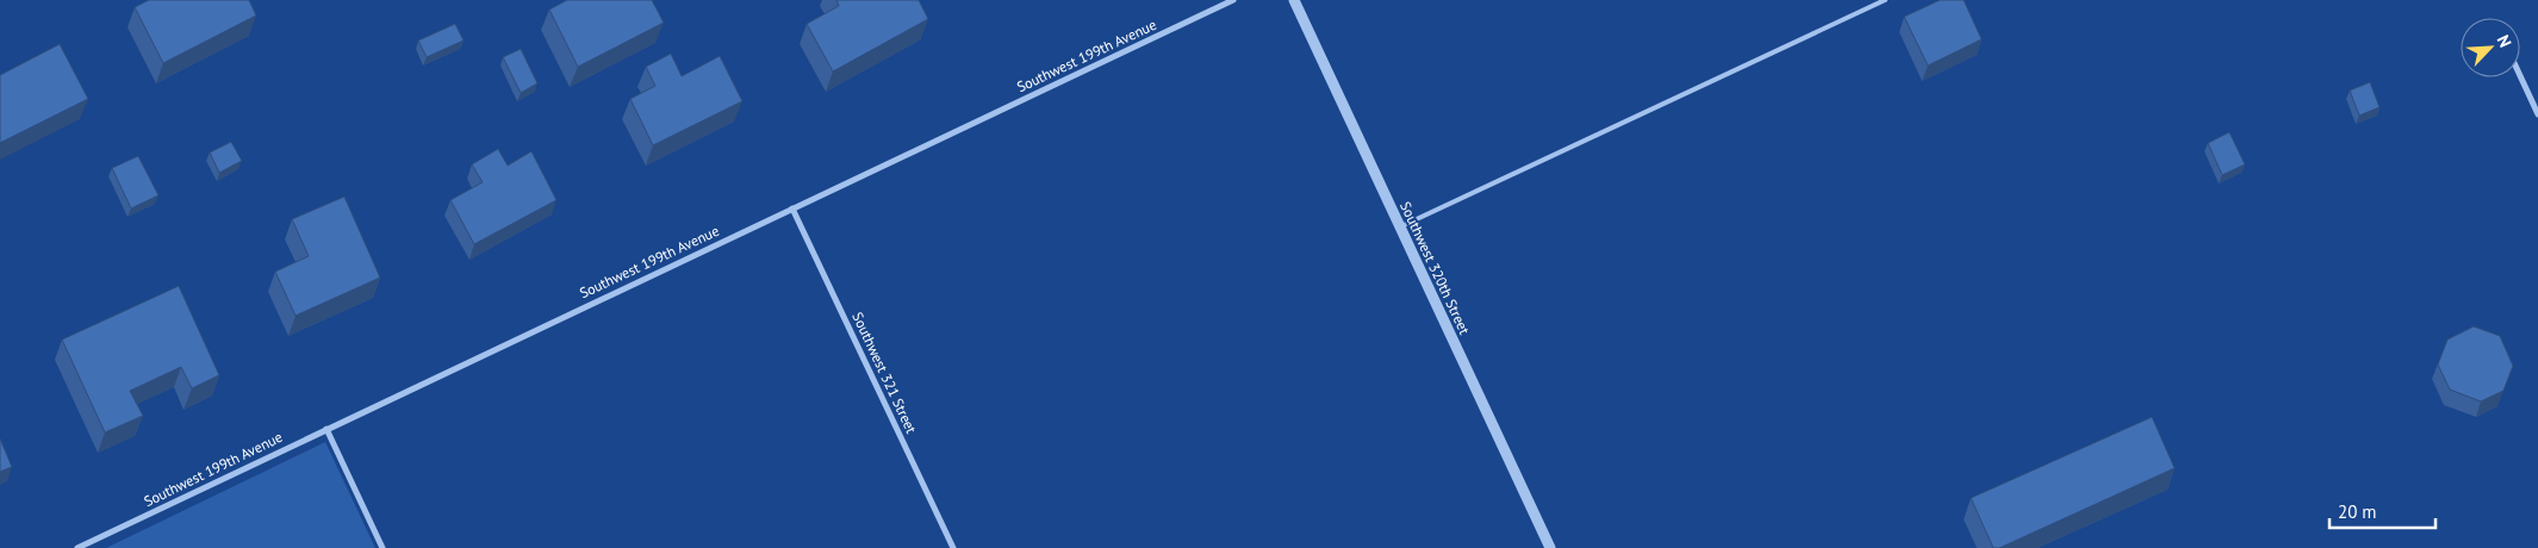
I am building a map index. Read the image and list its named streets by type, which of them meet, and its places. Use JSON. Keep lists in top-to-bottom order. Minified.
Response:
{"streets":{"street":["Southwest 199th Avenue","Southwest 320th Street","Southwest 321 Street"]},"crossings":[["Southwest 199th Avenue","Southwest 321 Street"]],"scale_bar":"20 m","north":"top right"}
